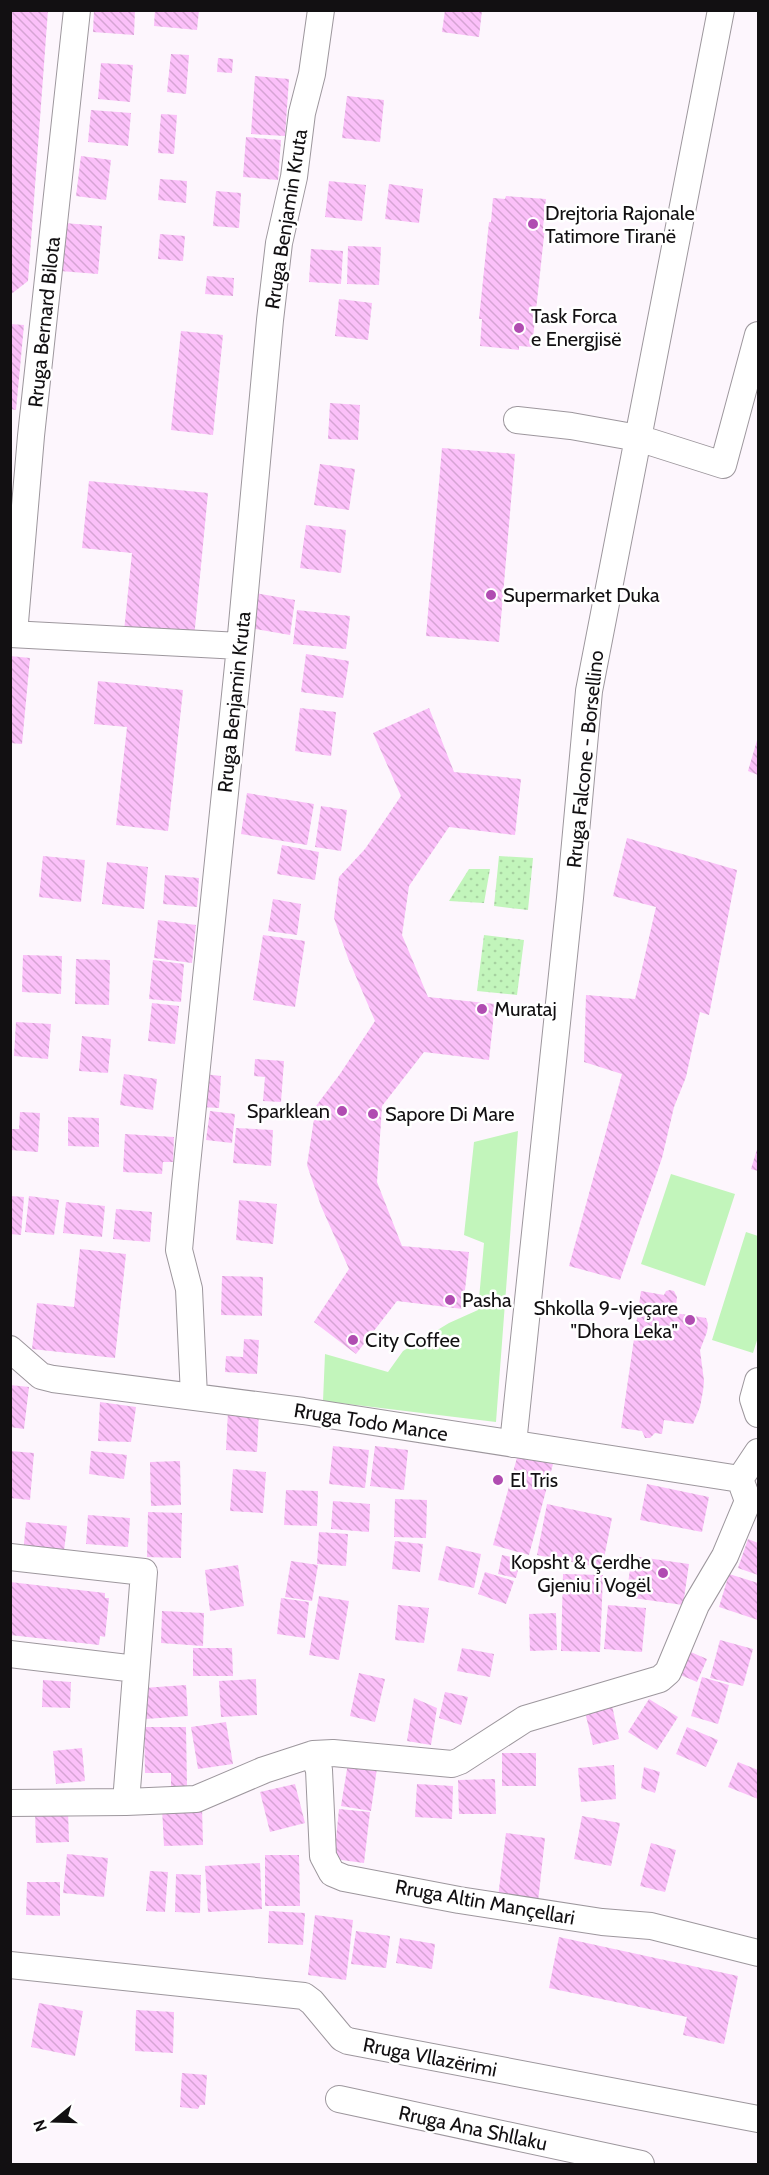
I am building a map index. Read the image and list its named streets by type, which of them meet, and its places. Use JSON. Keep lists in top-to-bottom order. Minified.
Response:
{"streets":{"street":["Rruga Benjamin Kruta","Rruga Bernard Bilota","Rruga Falcone - Borsellino","Rruga Todo Mance","Rruga Altin Mançellari","Rruga Vllazërimi","Rruga Ana Shllaku"]},"crossings":[["Rruga Benjamin Kruta","Rruga Bernard Bilota"],["Rruga Benjamin Kruta","Rruga Todo Mance"],["Rruga Falcone - Borsellino","Rruga Todo Mance"]],"places":["Drejtoria Rajonale Tatimore Tiranë","Task Forca e Energjisë","Supermarket Duka","Murataj","Sparklean","Sapore Di Mare","Pasha","Shkolla 9-vjeçare \"Dhora Leka\"","City Coffee","El Tris","Kopsht & Çerdhe Gjeniu i Vogël"],"north":"left"}
